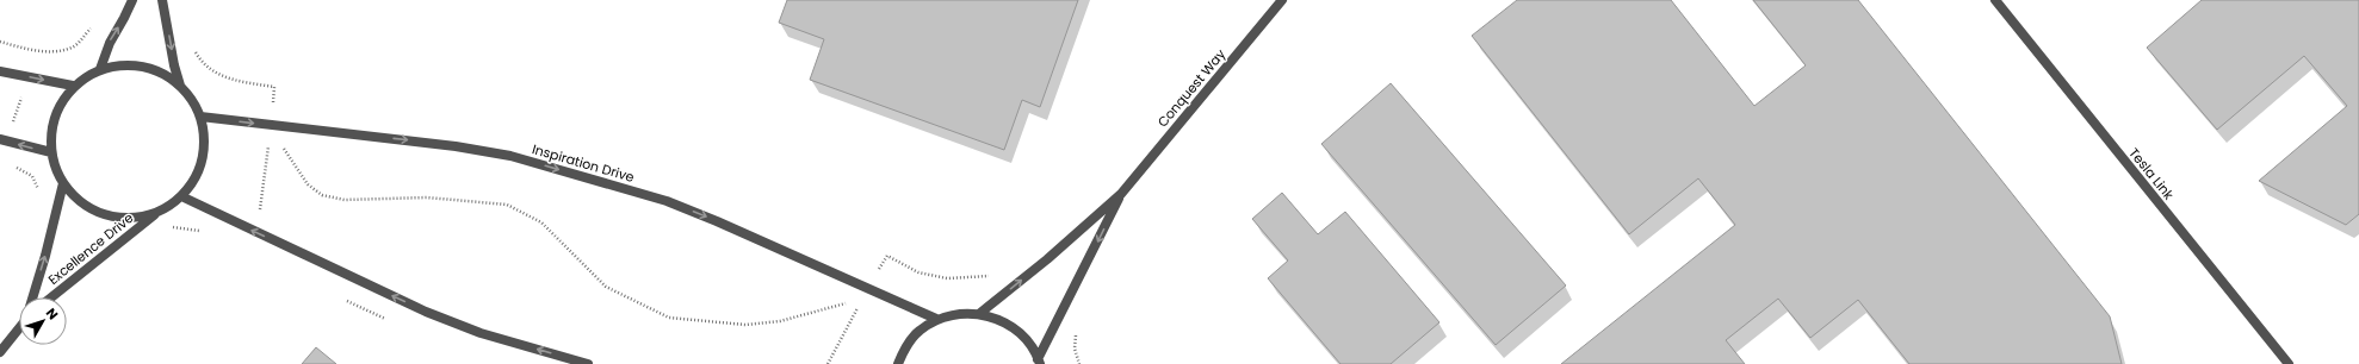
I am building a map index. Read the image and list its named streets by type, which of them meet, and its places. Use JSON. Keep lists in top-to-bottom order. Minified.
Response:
{"streets":{"street":["Conquest Way","Inspiration Drive","Tesla Link","Excellence Drive"]},"crossings":[["Inspiration Drive","Excellence Drive"]],"one_way":["Inspiration Drive","Excellence Drive"],"north":"top right"}
